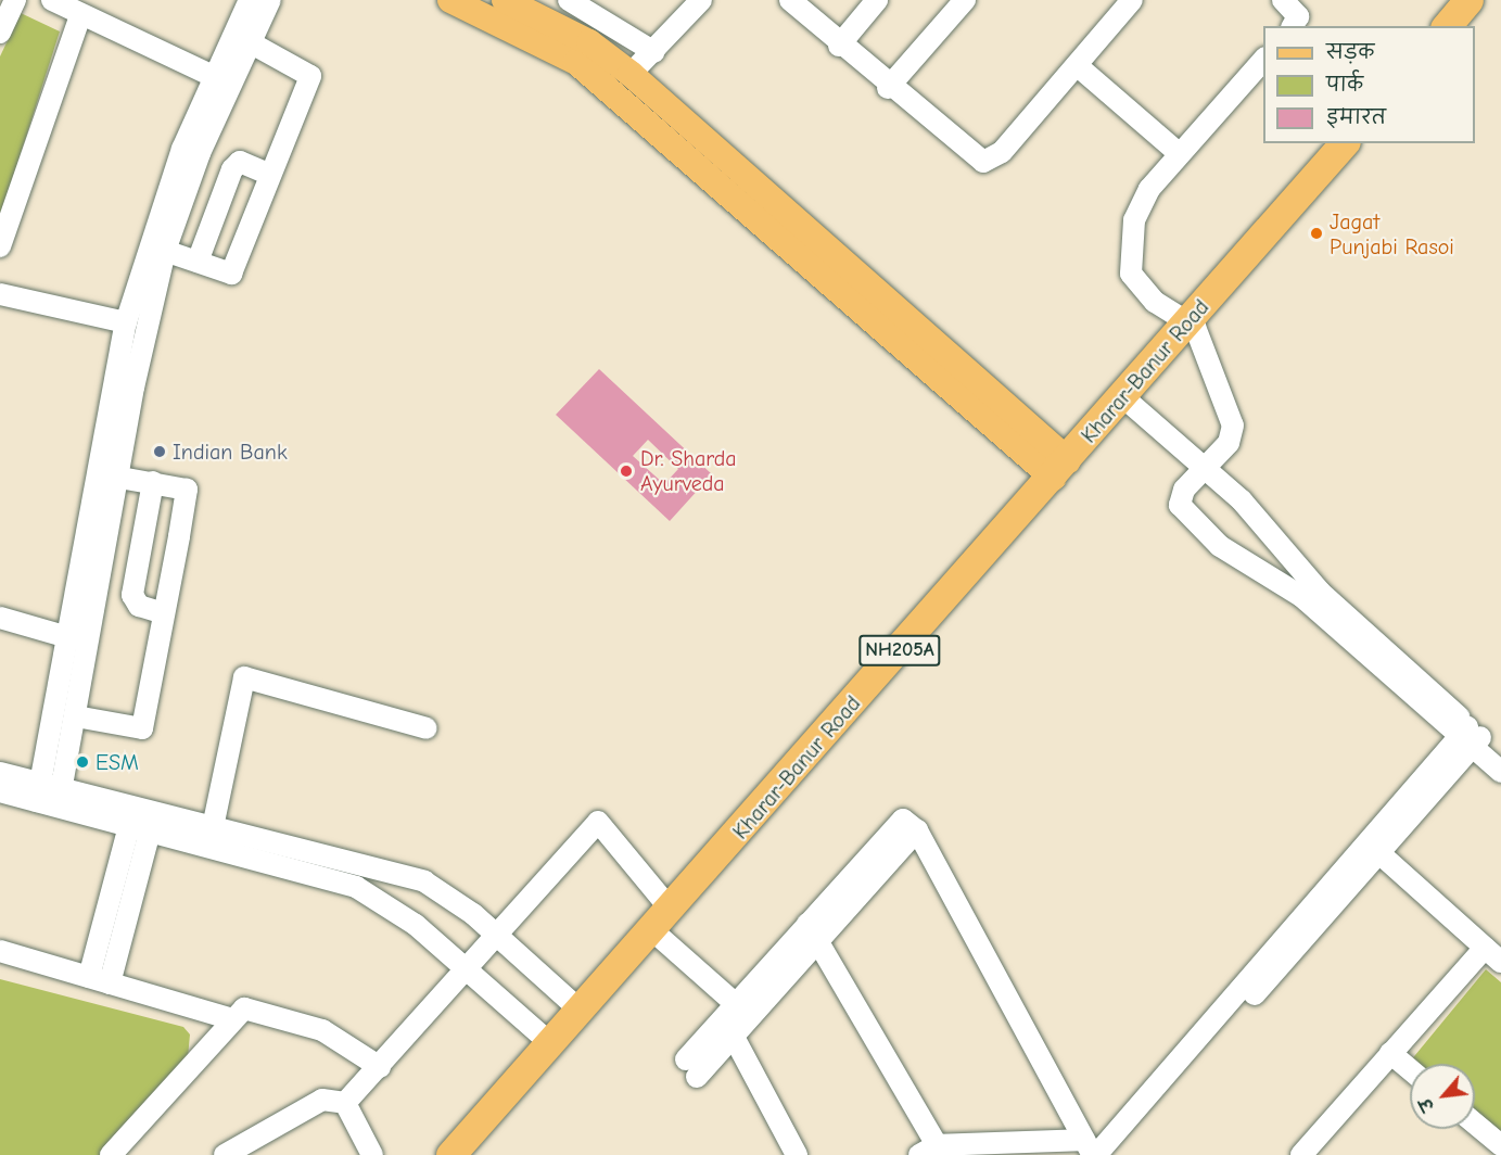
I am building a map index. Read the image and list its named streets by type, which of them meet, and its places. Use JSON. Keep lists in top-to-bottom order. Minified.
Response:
{"streets":{"highway":["Kharar-Banur Road","NH205A"]},"places":["Jagat Punjabi Rasoi","Indian Bank","Dr. Sharda Ayurveda","ESM"],"legend":["सड़क","पार्क","इमारत"],"north":"bottom left"}
